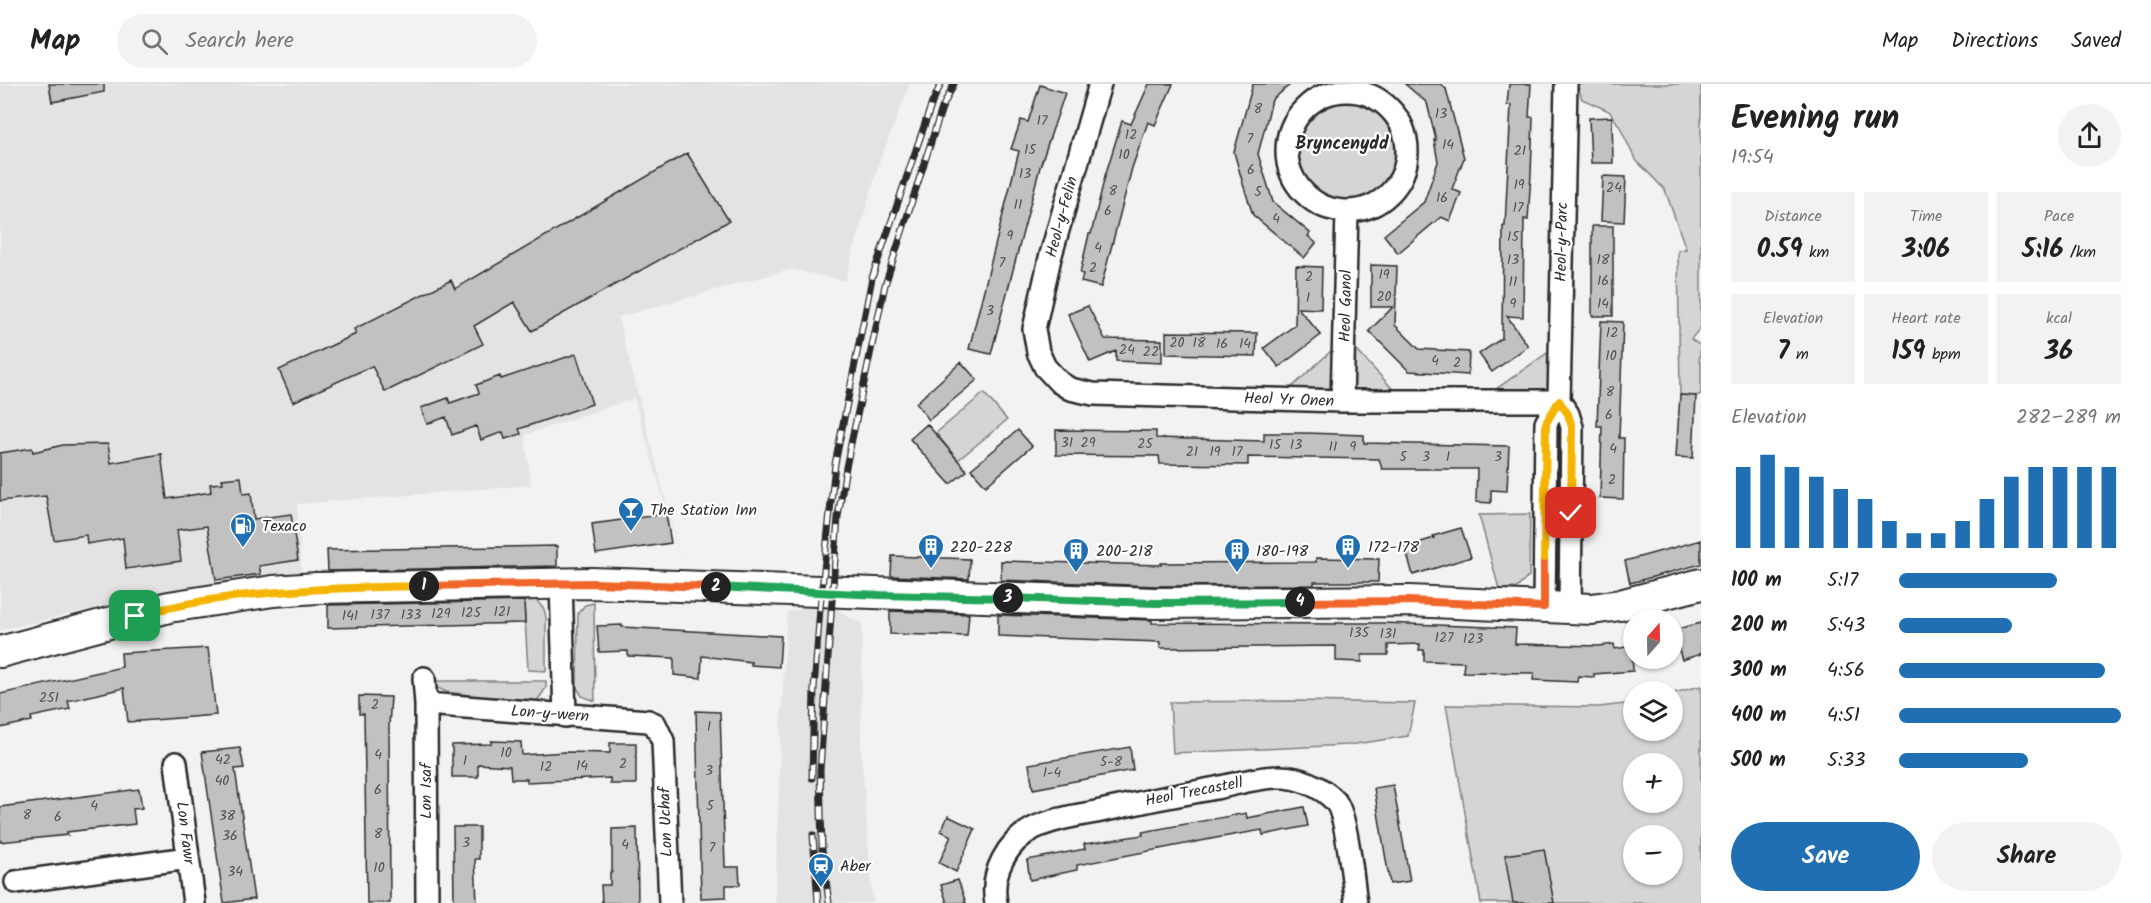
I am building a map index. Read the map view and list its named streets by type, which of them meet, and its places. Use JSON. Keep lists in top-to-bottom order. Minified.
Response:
{"streets":{"street":["Heol-y-Felin","Heol-y-Parc","Heol Ganol","Heol Yr Onen","Lon-y-wern","Lon Isaf","Heol Trecastell","Lon Uchaf","Lon Fawr"]},"crossings":[["Heol-y-Felin","Heol Yr Onen"],["Heol-y-Parc","Heol Yr Onen"],["Heol Ganol","Heol Yr Onen"],["Lon-y-wern","Lon Isaf"],["Lon-y-wern","Lon Uchaf"]],"districts":["Bryncenydd"],"places":{"bar":["The Station Inn"],"fuel station":["Texaco"],"building":["220-228","172-178","200-218","180-198"],"station":["Aber"]},"house_numbers":["8","13","17","12","7","14","15","21","10","6","13","19","24","8","5","16","11","17","6","4","9","15","4","13","18","7","2","19","2","16","11","20","1","9","14","3","12","20","18","16","14","24","22","10","4","2","8","6","31","29","25","15","13","11","9","4","21","19","17","5","3","1","3","2","121","125","129","137","133","141","135","131","127","123","251","2","1","10","4","42","1","5-8","2","14","12","3","1-4","40","6","4","5","8","38","6","8","36","3","4","7","10","34"],"north":"top","page":{"header":"Map","search":"Search here","nav":["Map","Directions","Saved"],"heading":["Evening run","19:54"],"stats":[["Distance","0.59 km"],["Time","3:06"],["Pace","5:16 /km"],["Elevation","7 m"],["Heart rate","159 bpm"],["kcal","36"]],"chart":["Elevation","282–289 m"],"list":[{"name":"100 m","note":"5:17"},{"name":"200 m","note":"5:43"},{"name":"300 m","note":"4:56"},{"name":"400 m","note":"4:51"},{"name":"500 m","note":"5:33"}],"pins":["1","2","3","4"],"map_buttons":["+","−"],"buttons":["Save","Share"]}}
